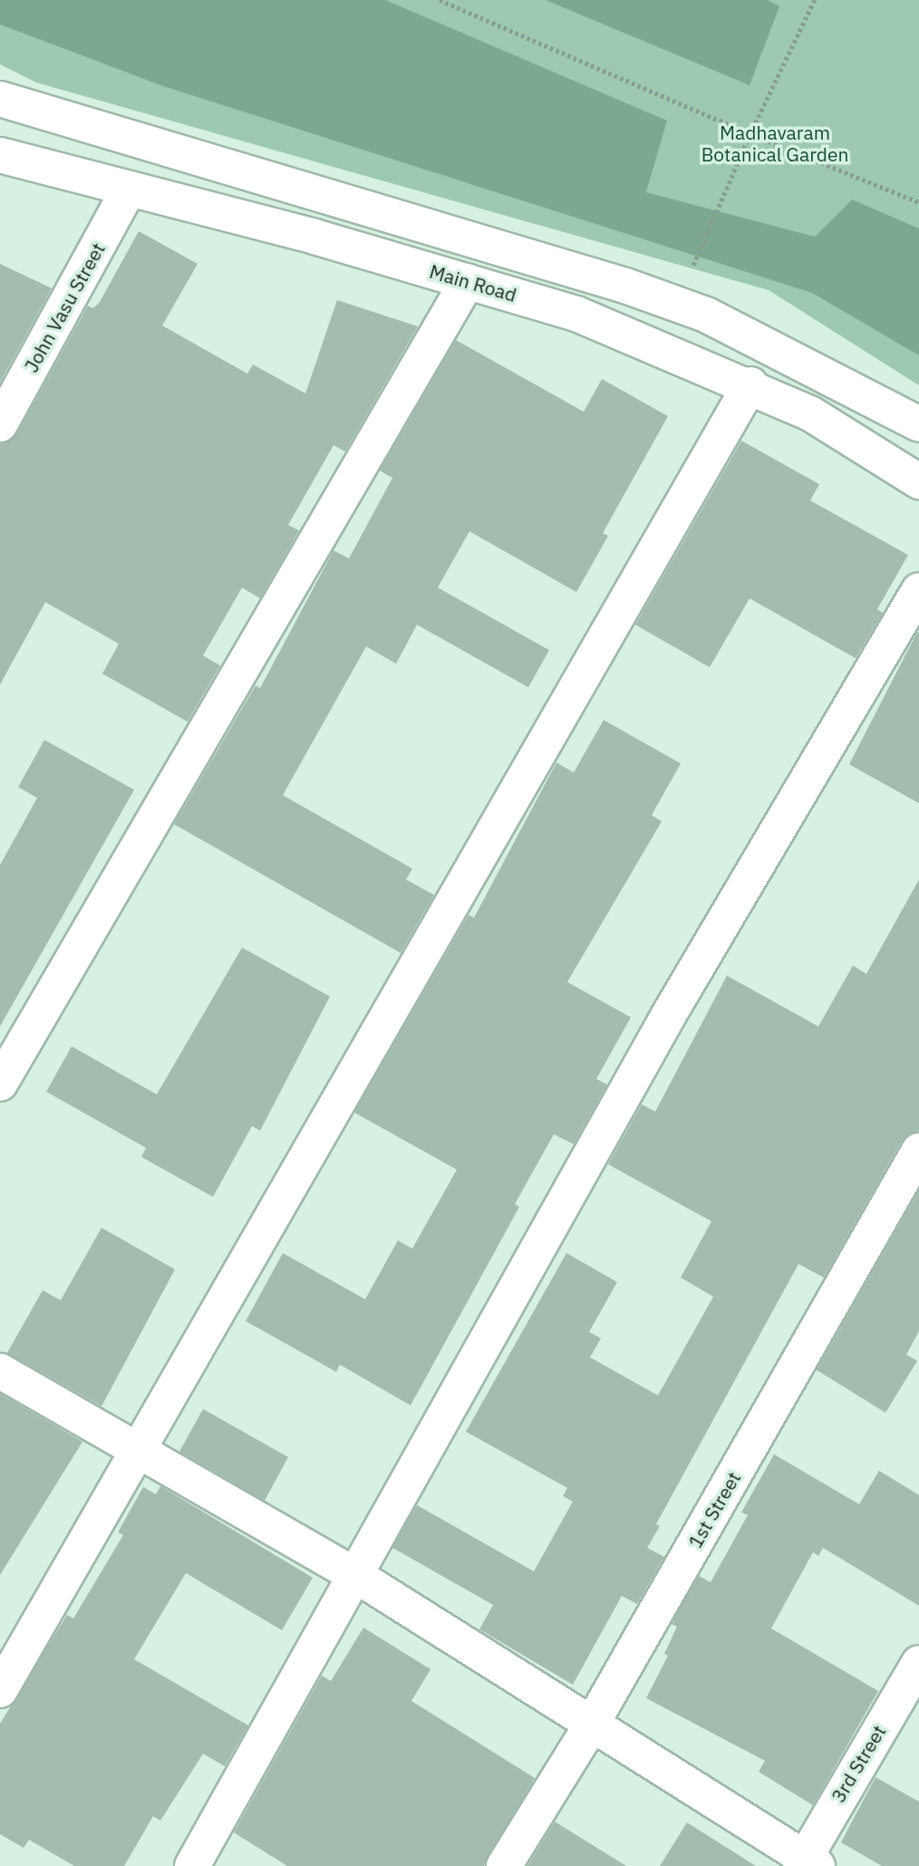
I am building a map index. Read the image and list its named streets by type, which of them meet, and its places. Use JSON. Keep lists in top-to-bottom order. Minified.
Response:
{"streets":{"street":["Main Road","John Vasu Street","1st Street","3rd Street"]},"crossings":[["Main Road","John Vasu Street"]],"parks":["Madhavaram Botanical Garden"]}
